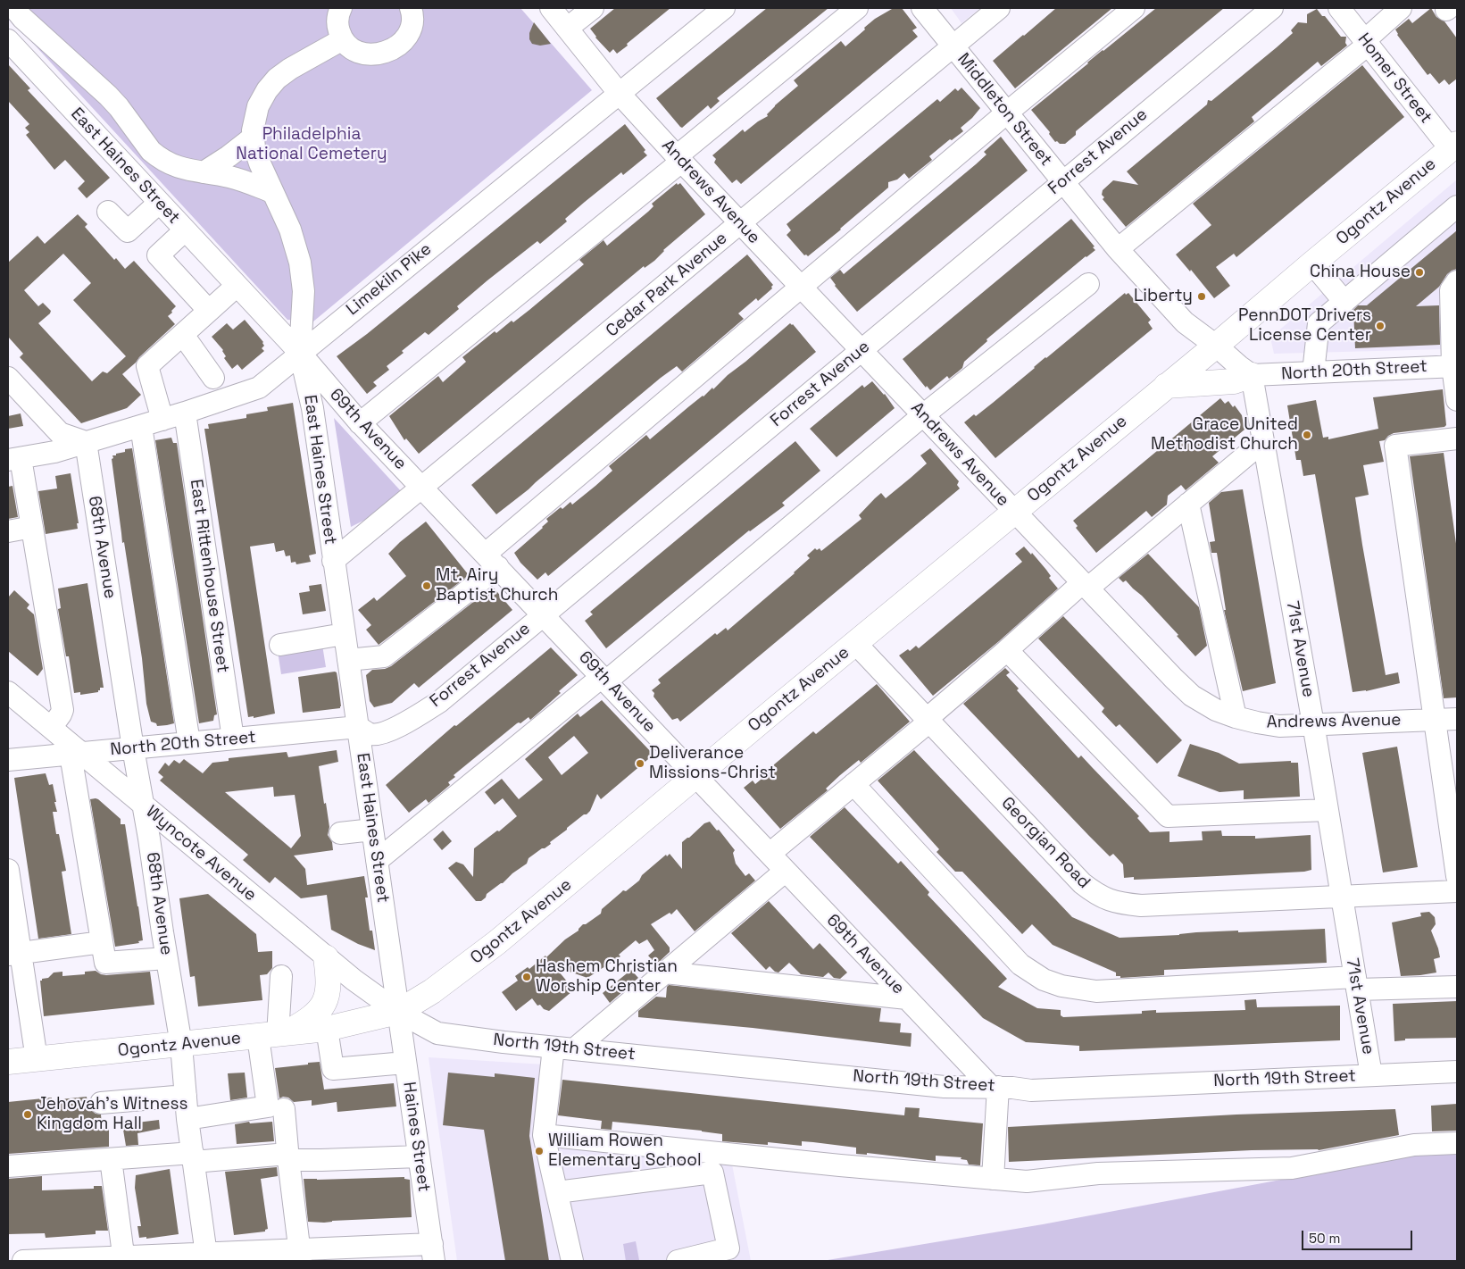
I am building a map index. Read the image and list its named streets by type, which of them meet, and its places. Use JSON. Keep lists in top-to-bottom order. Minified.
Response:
{"streets":{"main road":["Ogontz Avenue"],"street":["Homer Street","Middleton Street","Forrest Avenue","East Haines Street","Andrews Avenue","Limekiln Pike","Cedar Park Avenue","North 20th Street","69th Avenue","68th Avenue","East Rittenhouse Street","71st Avenue","Georgian Road","Wyncote Avenue","North 19th Street","Haines Street"]},"crossings":[["Homer Street","Ogontz Avenue"],["Middleton Street","Forrest Avenue"],["Middleton Street","Ogontz Avenue"],["Middleton Street","Cedar Park Avenue"],["Forrest Avenue","East Haines Street"],["Forrest Avenue","Andrews Avenue"],["Forrest Avenue","North 20th Street"],["Forrest Avenue","69th Avenue"],["East Haines Street","Ogontz Avenue"],["East Haines Street","Limekiln Pike"],["East Haines Street","Cedar Park Avenue"],["East Haines Street","North 20th Street"],["East Haines Street","69th Avenue"],["East Haines Street","Wyncote Avenue"],["East Haines Street","North 19th Street"],["East Haines Street","Haines Street"],["Andrews Avenue","Ogontz Avenue"],["Andrews Avenue","Limekiln Pike"],["Andrews Avenue","Cedar Park Avenue"],["Andrews Avenue","71st Avenue"],["Ogontz Avenue","69th Avenue"],["Ogontz Avenue","68th Avenue"],["Ogontz Avenue","Georgian Road"],["Ogontz Avenue","Wyncote Avenue"],["Ogontz Avenue","North 19th Street"],["Ogontz Avenue","Haines Street"],["Limekiln Pike","69th Avenue"],["Limekiln Pike","68th Avenue"],["Limekiln Pike","East Rittenhouse Street"],["Cedar Park Avenue","69th Avenue"],["North 20th Street","68th Avenue"],["North 20th Street","East Rittenhouse Street"],["North 20th Street","71st Avenue"],["North 20th Street","Wyncote Avenue"],["69th Avenue","North 19th Street"],["68th Avenue","Wyncote Avenue"],["71st Avenue","Georgian Road"],["71st Avenue","North 19th Street"],["Wyncote Avenue","North 19th Street"],["Wyncote Avenue","Haines Street"],["North 19th Street","Haines Street"]],"parks":["Philadelphia National Cemetery"],"places":["China House","Liberty","PennDOT Drivers License Center","Grace United Methodist Church","Mt. Airy Baptist Church","Deliverance Missions-Christ","Hashem Christian Worship Center","Jehovah's Witness Kingdom Hall","William Rowen Elementary School"],"scale_bar":"50 m"}
